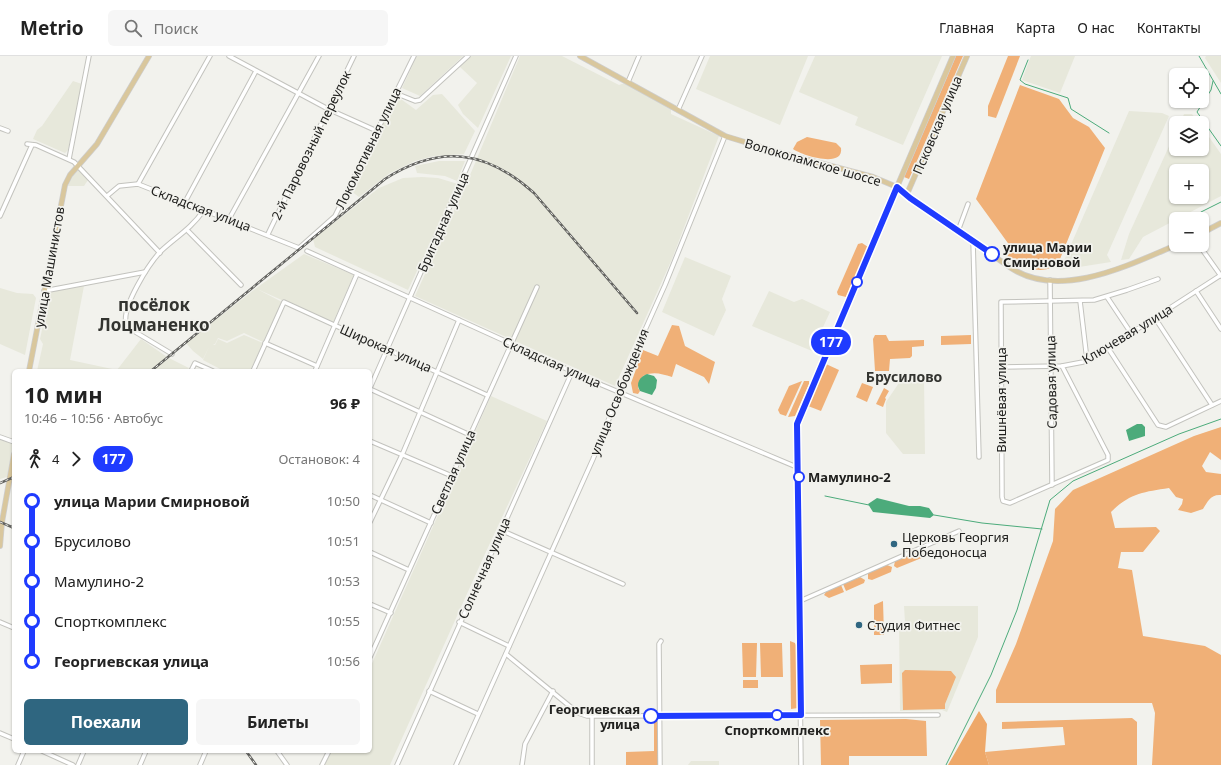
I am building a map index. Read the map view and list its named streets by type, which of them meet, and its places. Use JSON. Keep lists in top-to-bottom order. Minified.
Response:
{"streets":{"main road":["Псковская улица","Волоколамское шоссе","улица Машинистов"],"street":["2-й Паровозный переулок","Локомотивная улица","Складская улица","Бригадная улица","Ключевая улица","Широкая улица","Садовая улица","улица Освобождения","Вишнёвая улица","Светлая улица","Солнечная улица"]},"crossings":[["Псковская улица","Волоколамское шоссе"],["2-й Паровозный переулок","Складская улица"],["Локомотивная улица","Складская улица"],["Волоколамское шоссе","Садовая улица"],["Волоколамское шоссе","улица Освобождения"],["Складская улица","Бригадная улица"],["Складская улица","улица Освобождения"],["Складская улица","Светлая улица"],["Складская улица","Солнечная улица"],["Бригадная улица","Широкая улица"],["Ключевая улица","Садовая улица"],["Ключевая улица","Вишнёвая улица"],["Широкая улица","Светлая улица"],["Садовая улица","Вишнёвая улица"]],"districts":["посёлок Лоцманенко","Брусилово"],"places":["улица Марии Смирновой","Мамулино-2","Церковь Георгия Победоносца","Студия Фитнес","Спорткомплекс","Георгиевская улица"],"lines":["bus line 177"],"page":{"header":"Metrio","search":"Поиск","nav":["Главная","Карта","О нас","Контакты"],"on_map":"177","map_buttons":["+","−"],"heading":["10 мин","10:46 – 10:56 · Автобус","96 ₽"],"legs":["4","177","Остановок: 4"],"list":[{"name":"улица Марии Смирновой","value":"10:50"},{"name":"Брусилово","value":"10:51"},{"name":"Мамулино-2","value":"10:53"},{"name":"Спорткомплекс","value":"10:55"},{"name":"Георгиевская улица","value":"10:56"}],"buttons":["Поехали","Билеты"]}}
